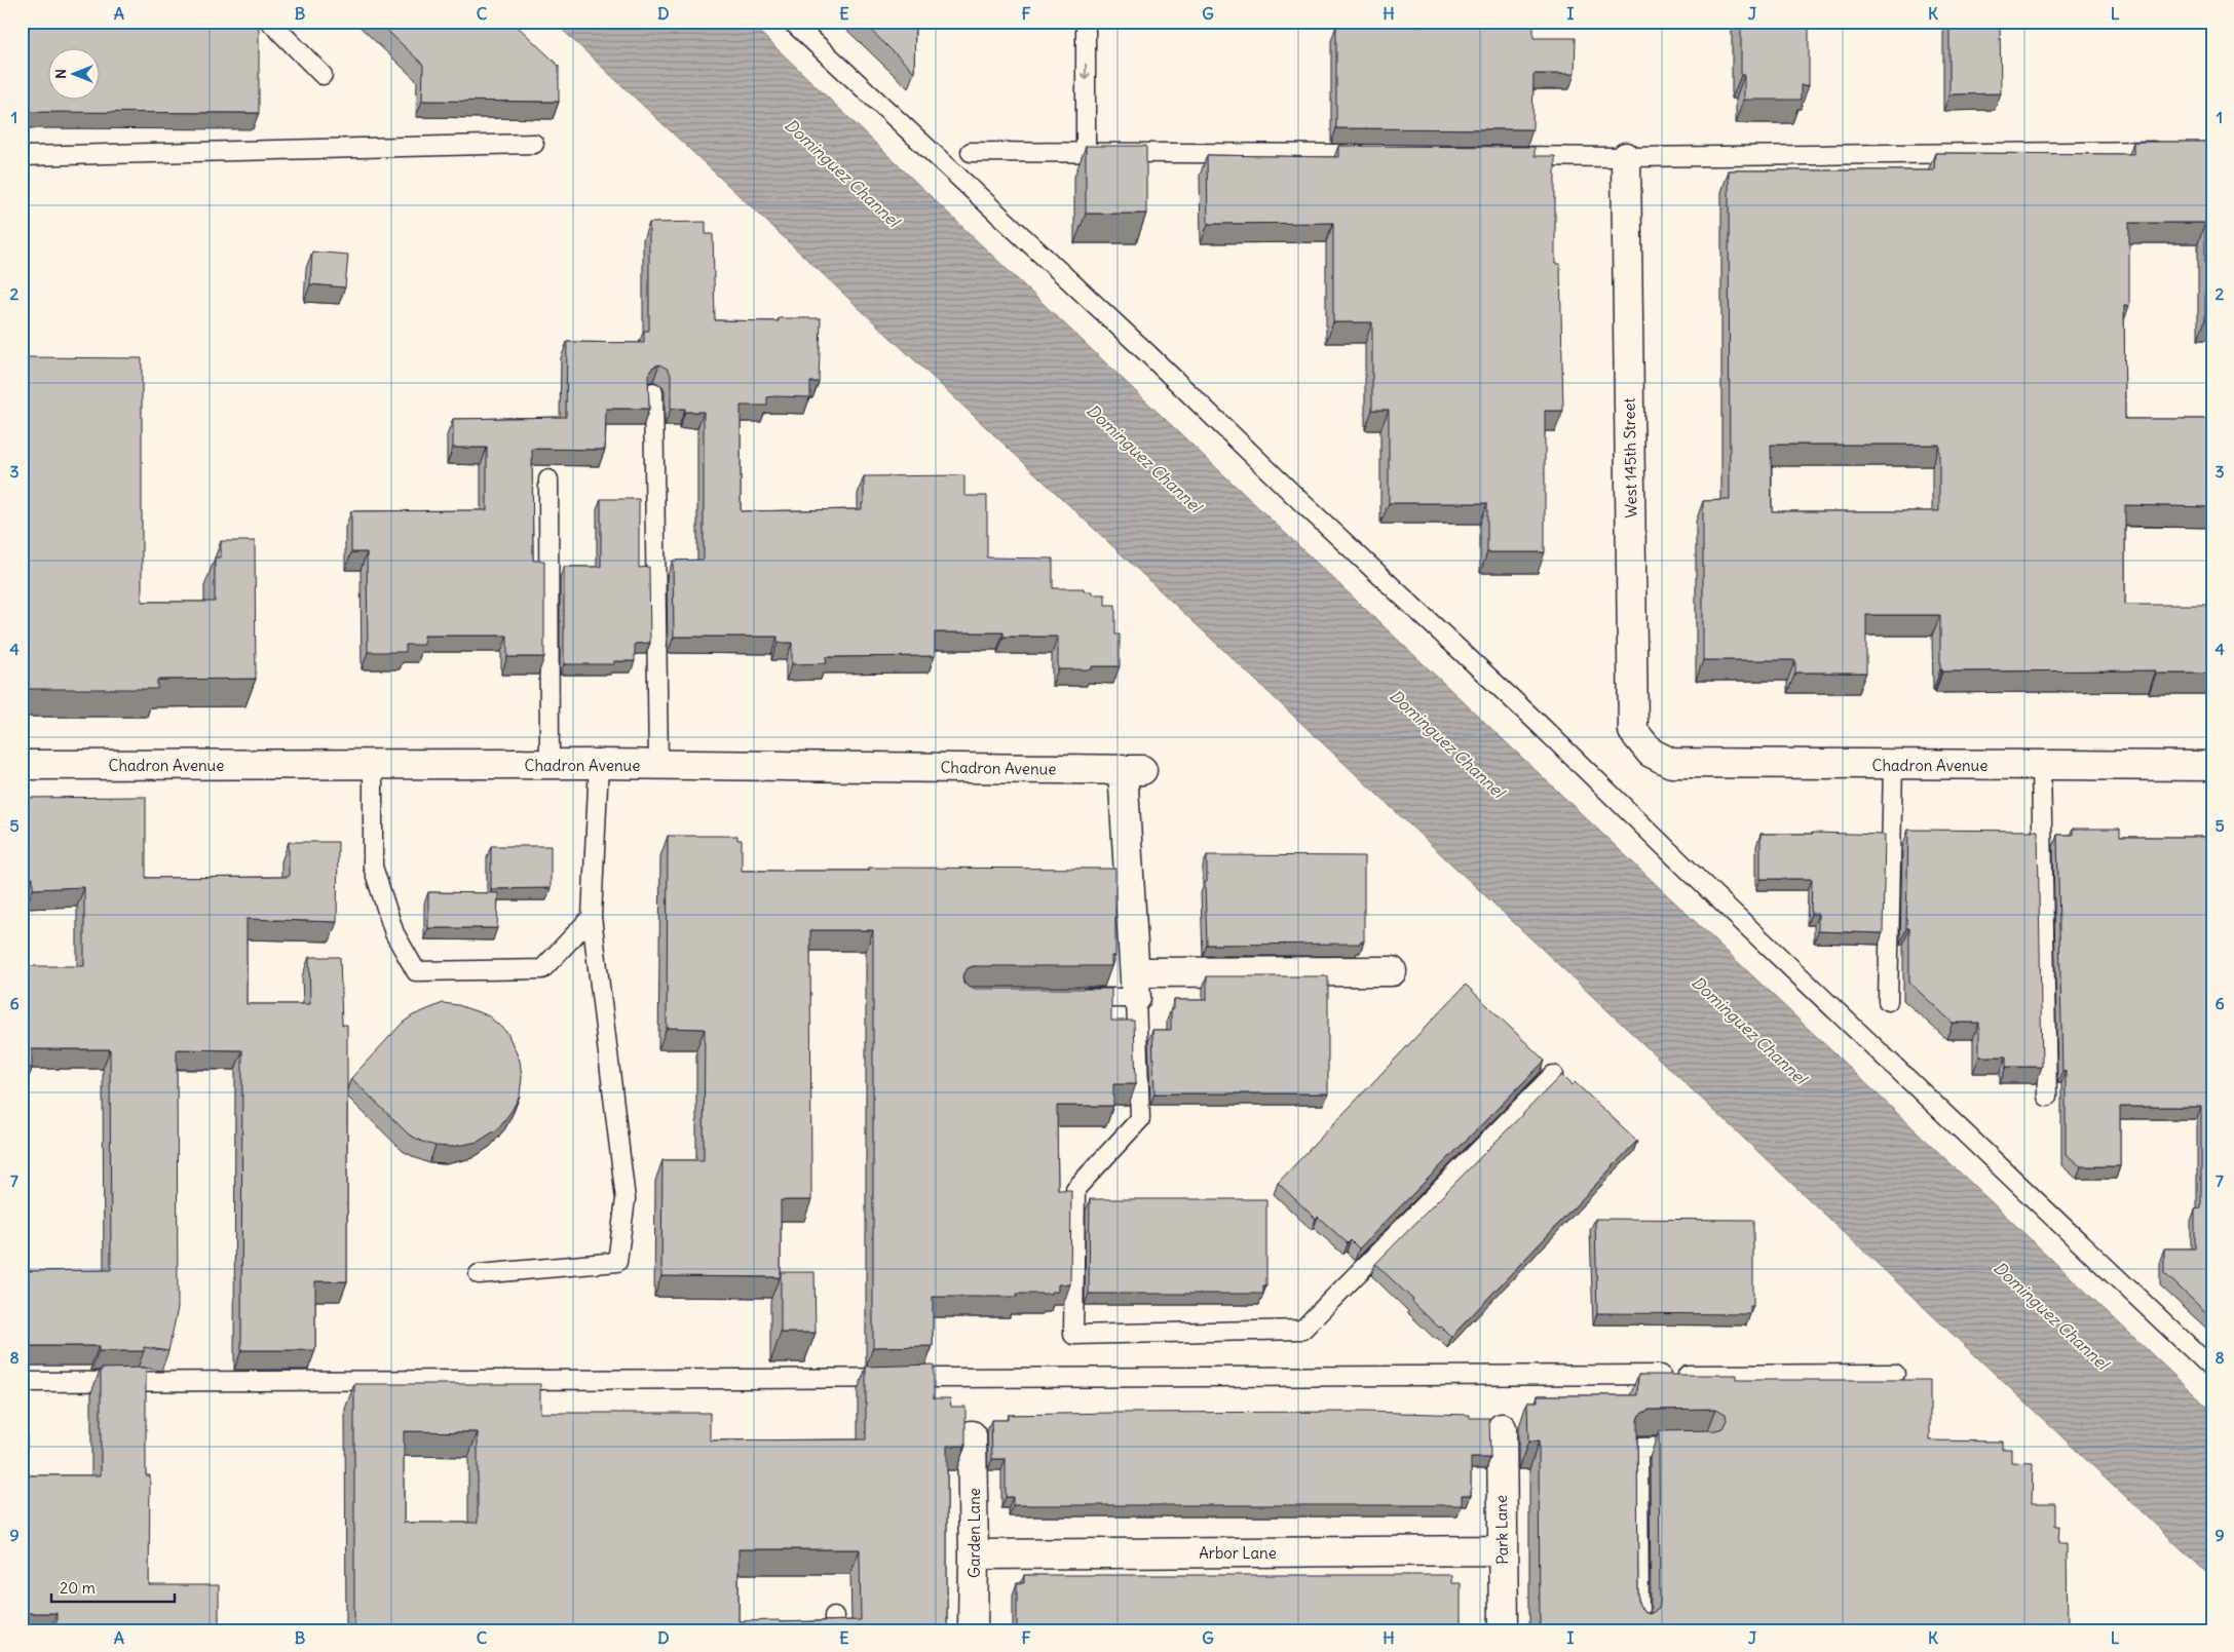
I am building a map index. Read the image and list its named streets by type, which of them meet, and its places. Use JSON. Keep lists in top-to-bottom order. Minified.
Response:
{"streets":{"street":["West 145th Street","Chadron Avenue","Park Lane","Garden Lane","Arbor Lane"]},"crossings":[["West 145th Street","Chadron Avenue"],["Park Lane","Arbor Lane"],["Garden Lane","Arbor Lane"]],"water":["Dominguez Channel"],"scale_bar":"20 m","north":"left","grid":{"columns":["A","B","C","D","E","F","G","H","I","J","K","L"],"rows":["1","2","3","4","5","6","7","8","9"]}}
